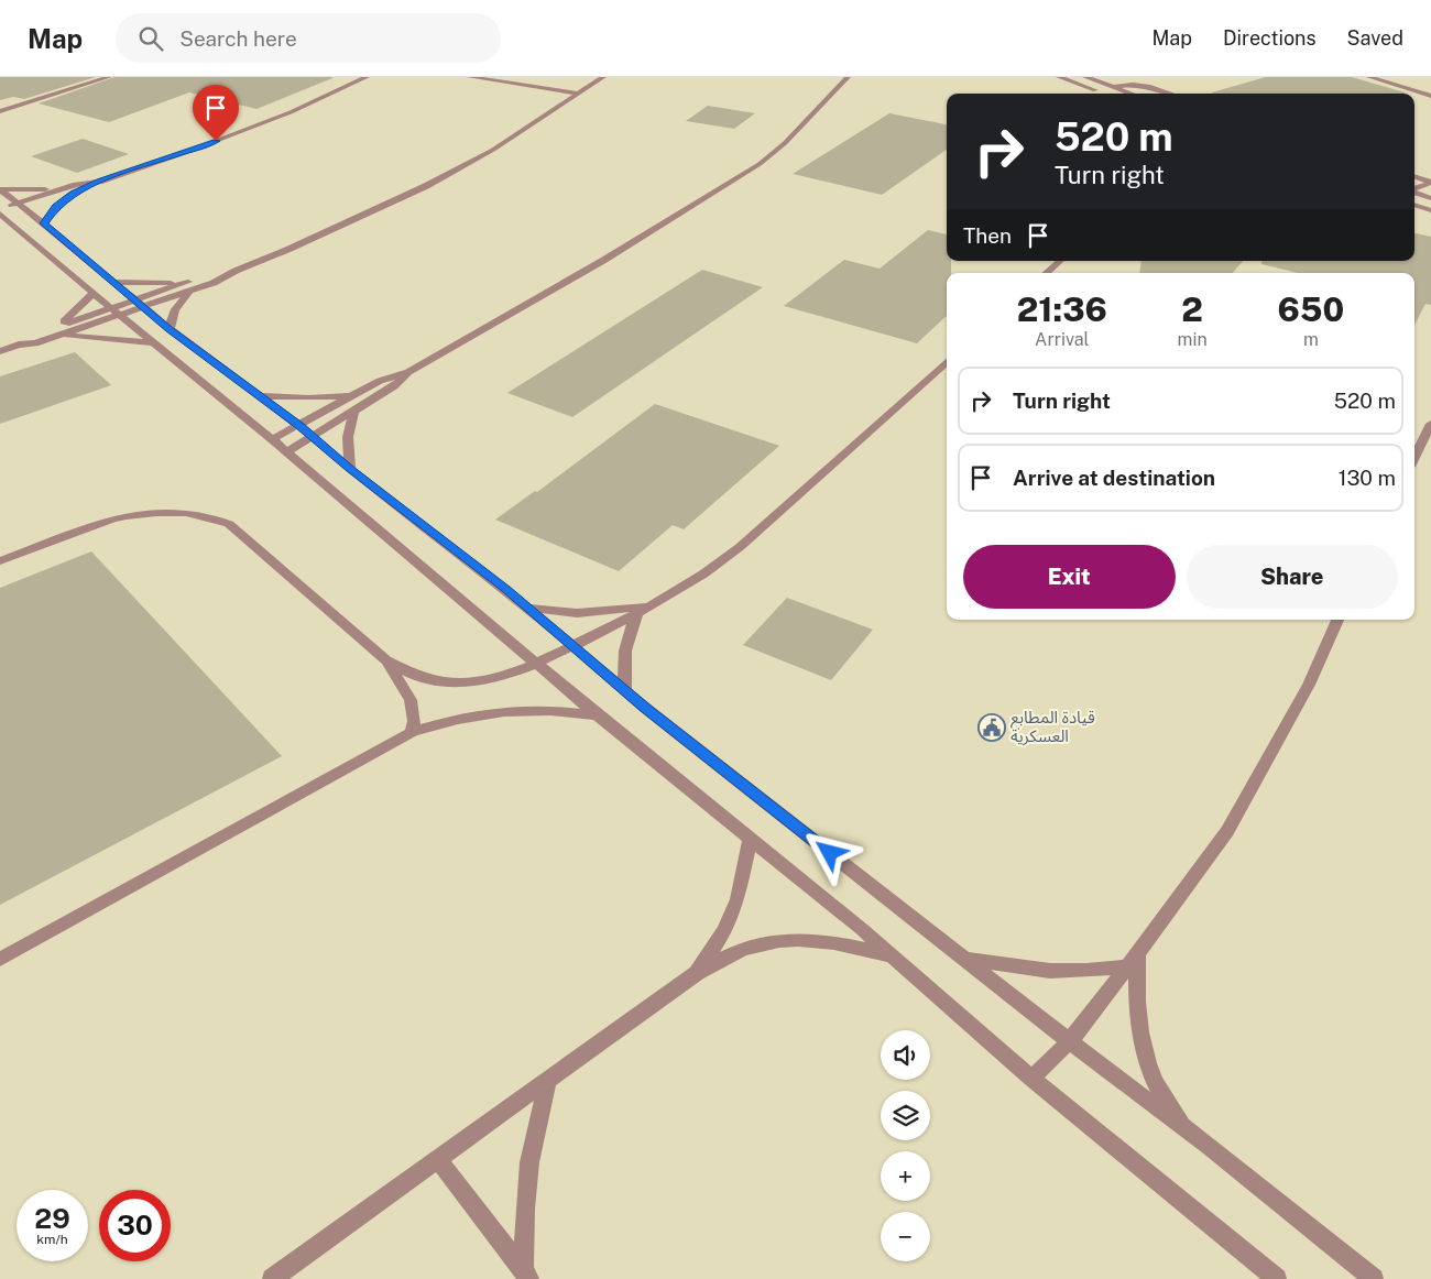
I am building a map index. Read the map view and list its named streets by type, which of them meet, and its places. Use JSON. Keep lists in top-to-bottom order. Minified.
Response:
{"places":{"public building":["قيادة المطابع العسكرية"]},"page":{"header":"Map","search":"Search here","nav":["Map","Directions","Saved"],"turn":["520 m","Turn right"],"then":"Then","eta":["21:36","Arrival","2","min","650","m"],"list":[{"name":"Turn right","value":"520 m"},{"name":"Arrive at destination","value":"130 m"}],"buttons":["Exit","Share"],"map_buttons":["+","−"],"speed":"29 km/h","limit":"30"}}
